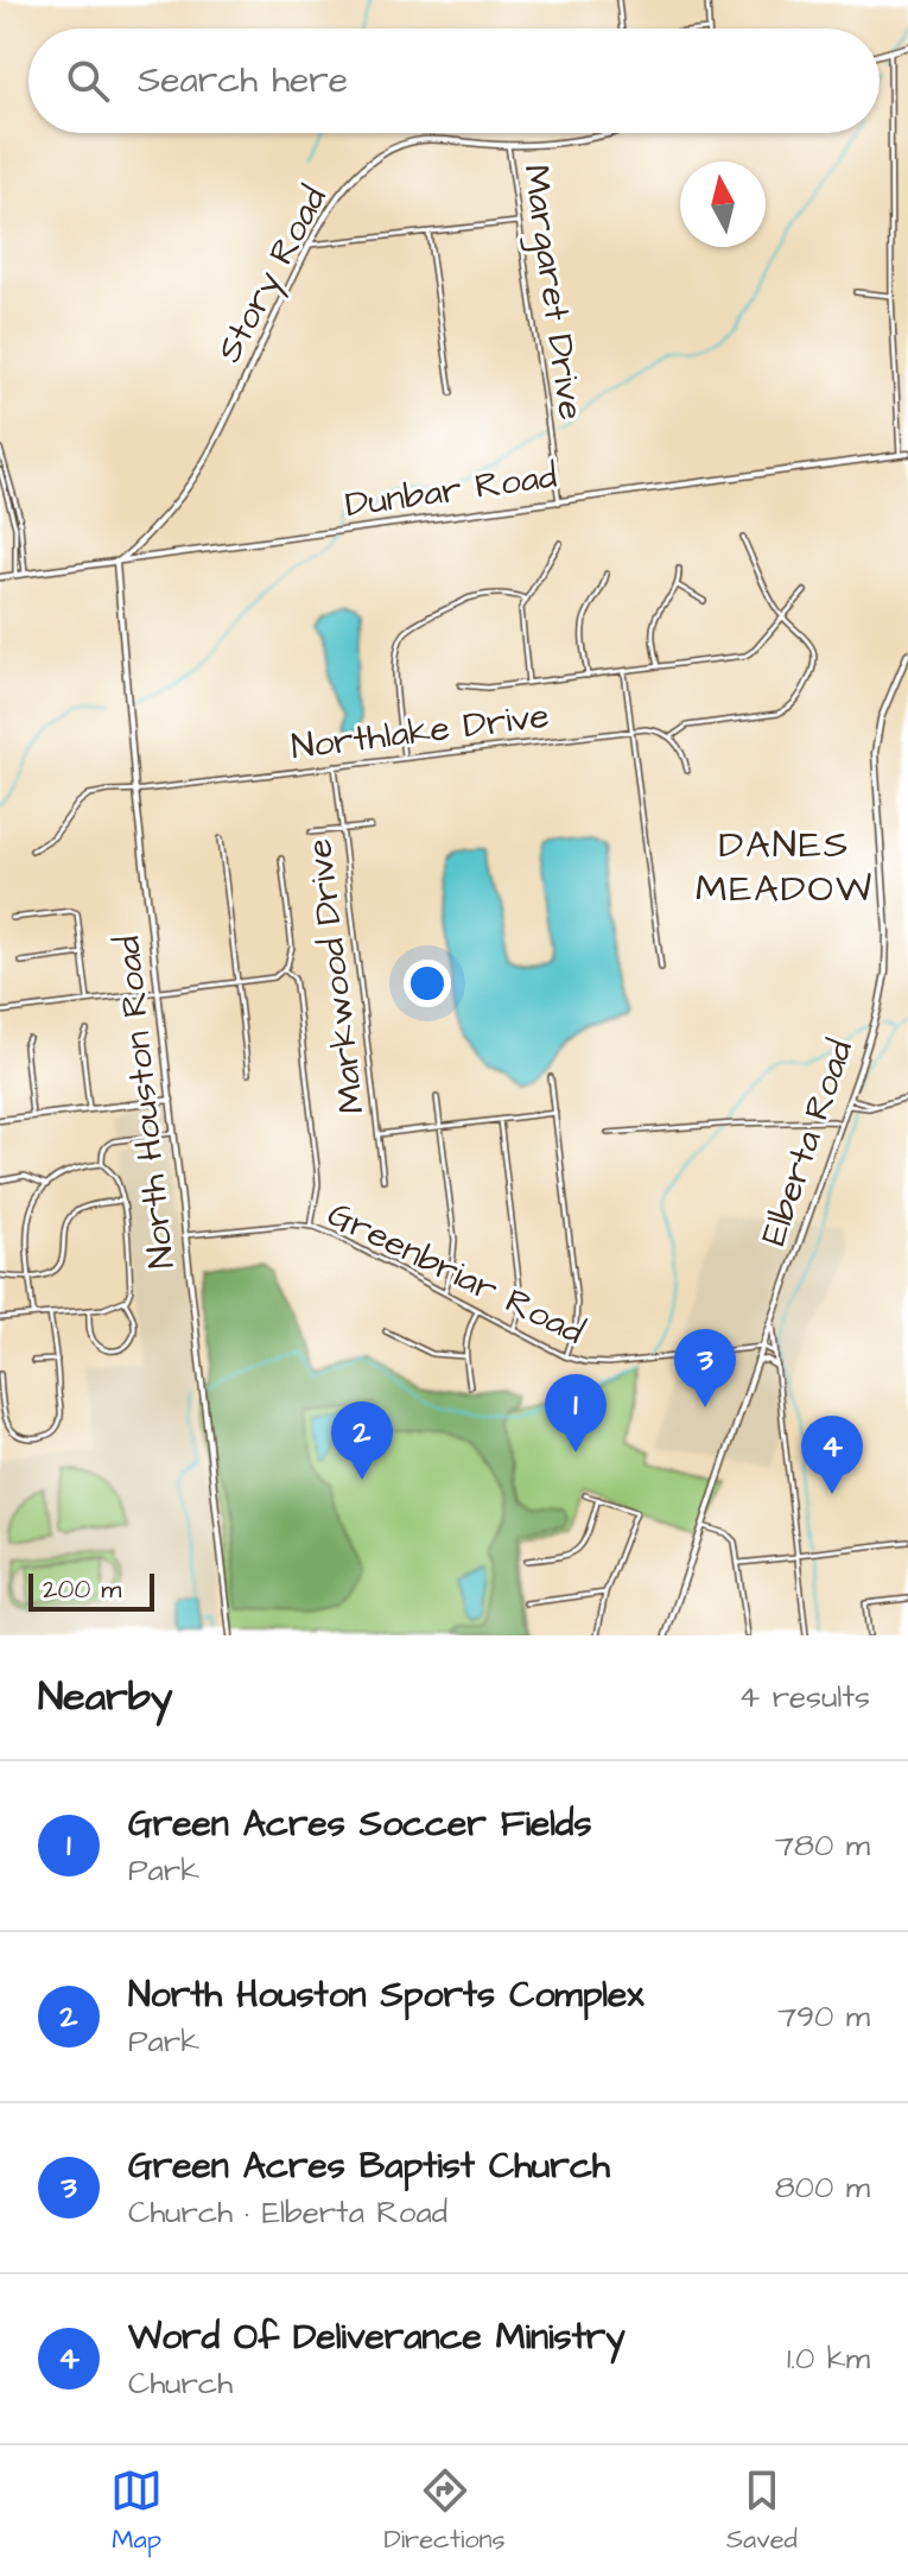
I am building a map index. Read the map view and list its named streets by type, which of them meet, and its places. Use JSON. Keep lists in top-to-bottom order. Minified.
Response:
{"streets":{"street":["Story Road","Margaret Drive","Dunbar Road","Northlake Drive","Markwood Drive","North Houston Road","Elberta Road","Greenbriar Road"]},"crossings":[["Story Road","Margaret Drive"],["Story Road","Dunbar Road"],["Story Road","North Houston Road"],["Margaret Drive","Dunbar Road"],["Dunbar Road","North Houston Road"],["Northlake Drive","Markwood Drive"],["Northlake Drive","North Houston Road"],["North Houston Road","Greenbriar Road"],["Elberta Road","Greenbriar Road"]],"districts":["DANES MEADOW"],"scale_bar":"200 m","north":"top","page":{"search":"Search here","pins":["3","1","2","4"],"scale":"200 m","heading":["Nearby","4 results"],"list":[{"mark":"1","name":"Green Acres Soccer Fields","note":"Park","value":"780 m"},{"mark":"2","name":"North Houston Sports Complex","note":"Park","value":"790 m"},{"mark":"3","name":"Green Acres Baptist Church","note":"Church · Elberta Road","value":"800 m"},{"mark":"4","name":"Word Of Deliverance Ministry","note":"Church","value":"1.0 km"}],"nav":["Map","Directions","Saved"]}}
